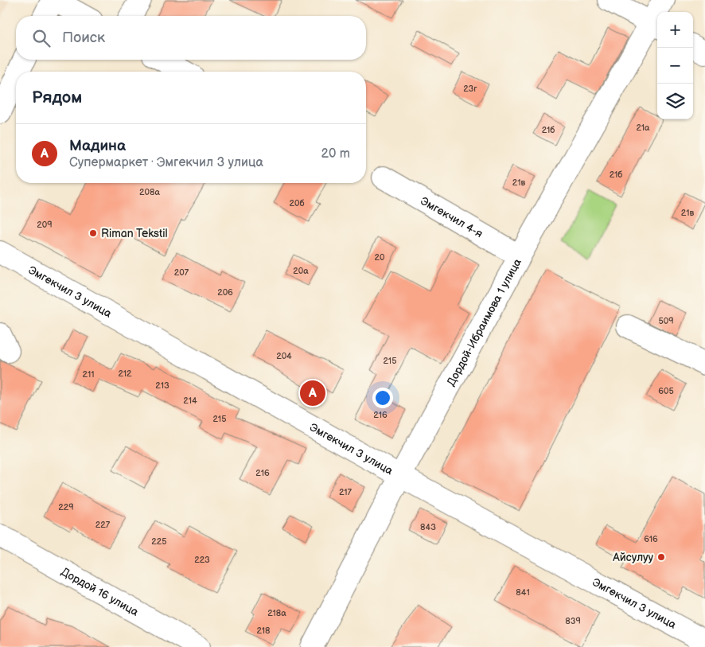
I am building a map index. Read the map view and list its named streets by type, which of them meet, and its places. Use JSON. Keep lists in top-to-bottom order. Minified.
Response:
{"streets":{"street":["Эмгекчил 4-я","Эмгекчил 3 улица","Дордой-Ибраимова 1 улица","Дордой 16 улица"]},"crossings":[["Эмгекчил 4-я","Дордой-Ибраимова 1 улица"],["Эмгекчил 3 улица","Дордой-Ибраимова 1 улица"]],"places":["Riman Tekstil","Айсулуу"],"house_numbers":["23г","21а","21б","21б","21в","208а","20б","21в","209","20","20а","207","206","509","204","215","212","211","213","605","214","216","215","216","217","229","227","843","616","225","223","841","218а","839","218"],"page":{"map_buttons":["+","−"],"search":"Поиск","heading":"Рядом","list":[{"mark":"A","name":"Мадина","note":"Супермаркет · Эмгекчил 3 улица","value":"20 m"}],"pins":"A"}}
